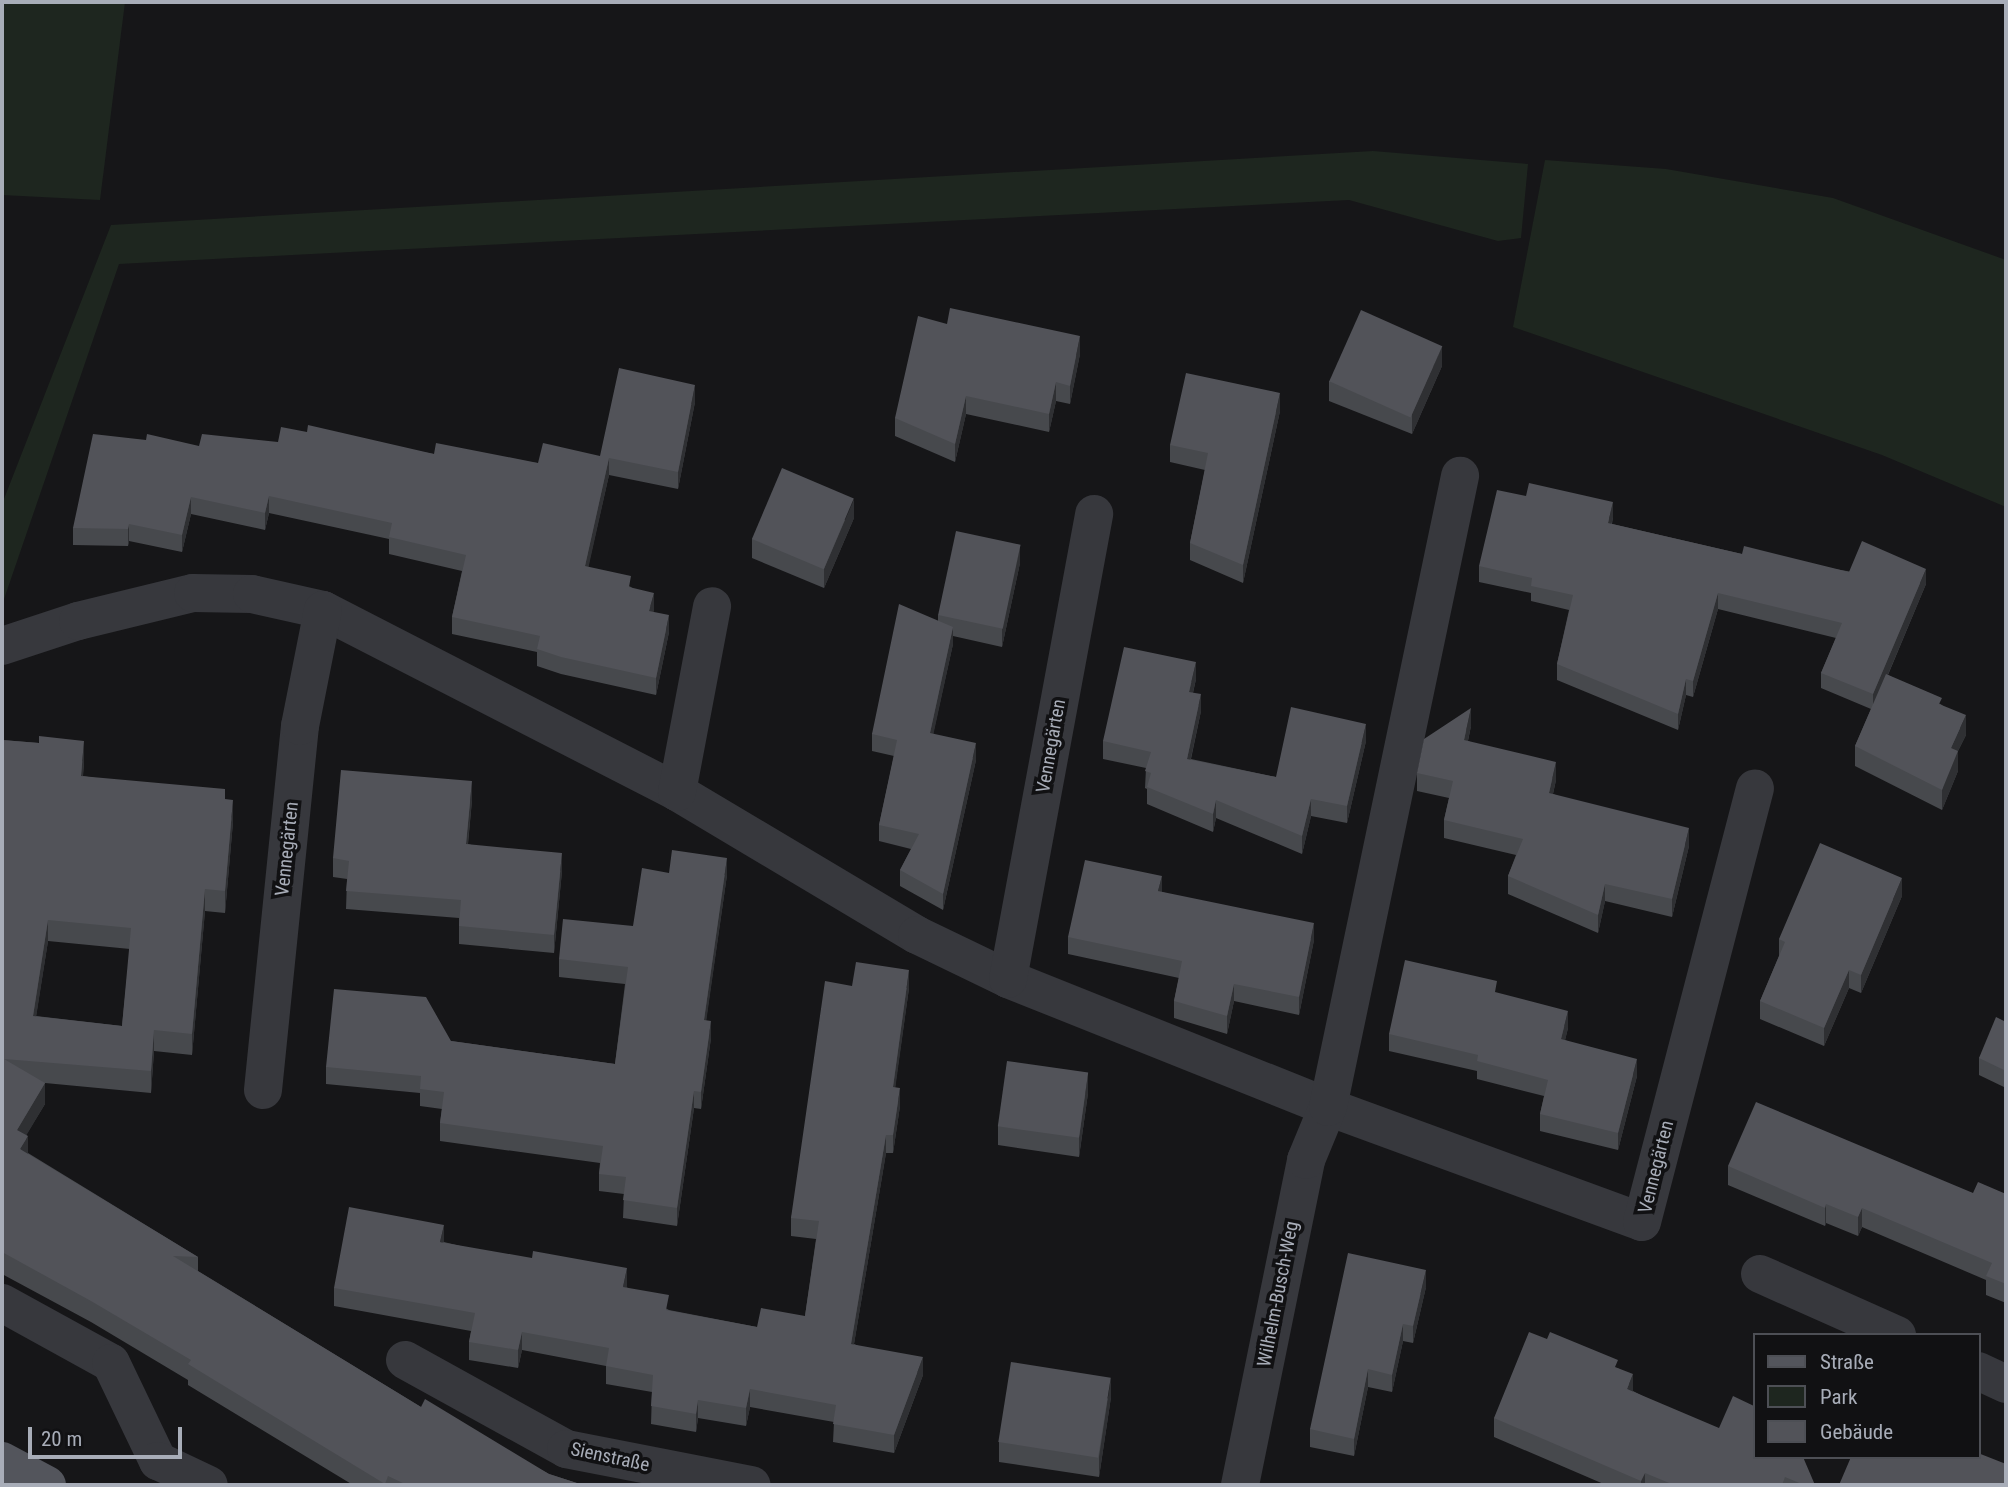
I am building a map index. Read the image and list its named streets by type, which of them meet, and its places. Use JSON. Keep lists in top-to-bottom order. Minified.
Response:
{"streets":{"street":["Vennegärten","Wilhelm-Busch-Weg","Sienstraße"]},"crossings":[["Vennegärten","Wilhelm-Busch-Weg"]],"legend":["Straße","Park","Gebäude"],"scale_bar":"20 m"}
